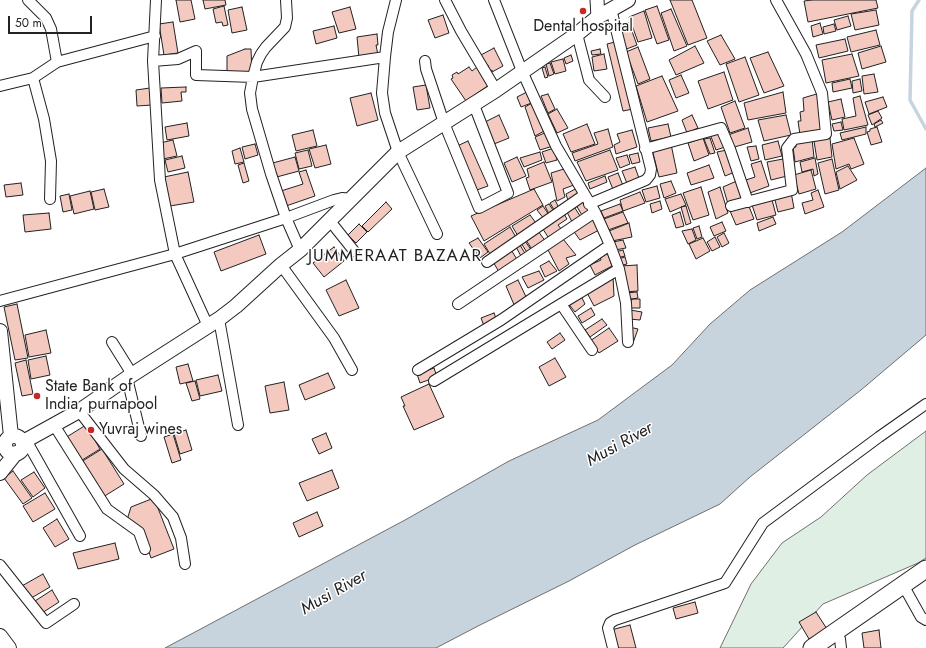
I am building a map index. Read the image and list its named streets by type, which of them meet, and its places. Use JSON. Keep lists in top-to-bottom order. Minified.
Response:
{"districts":["JUMMERAAT BAZAAR"],"water":["Musi River"],"places":["Dental hospital","State Bank of India, purnapool","Yuvraj wines"],"scale_bar":"50 m"}
